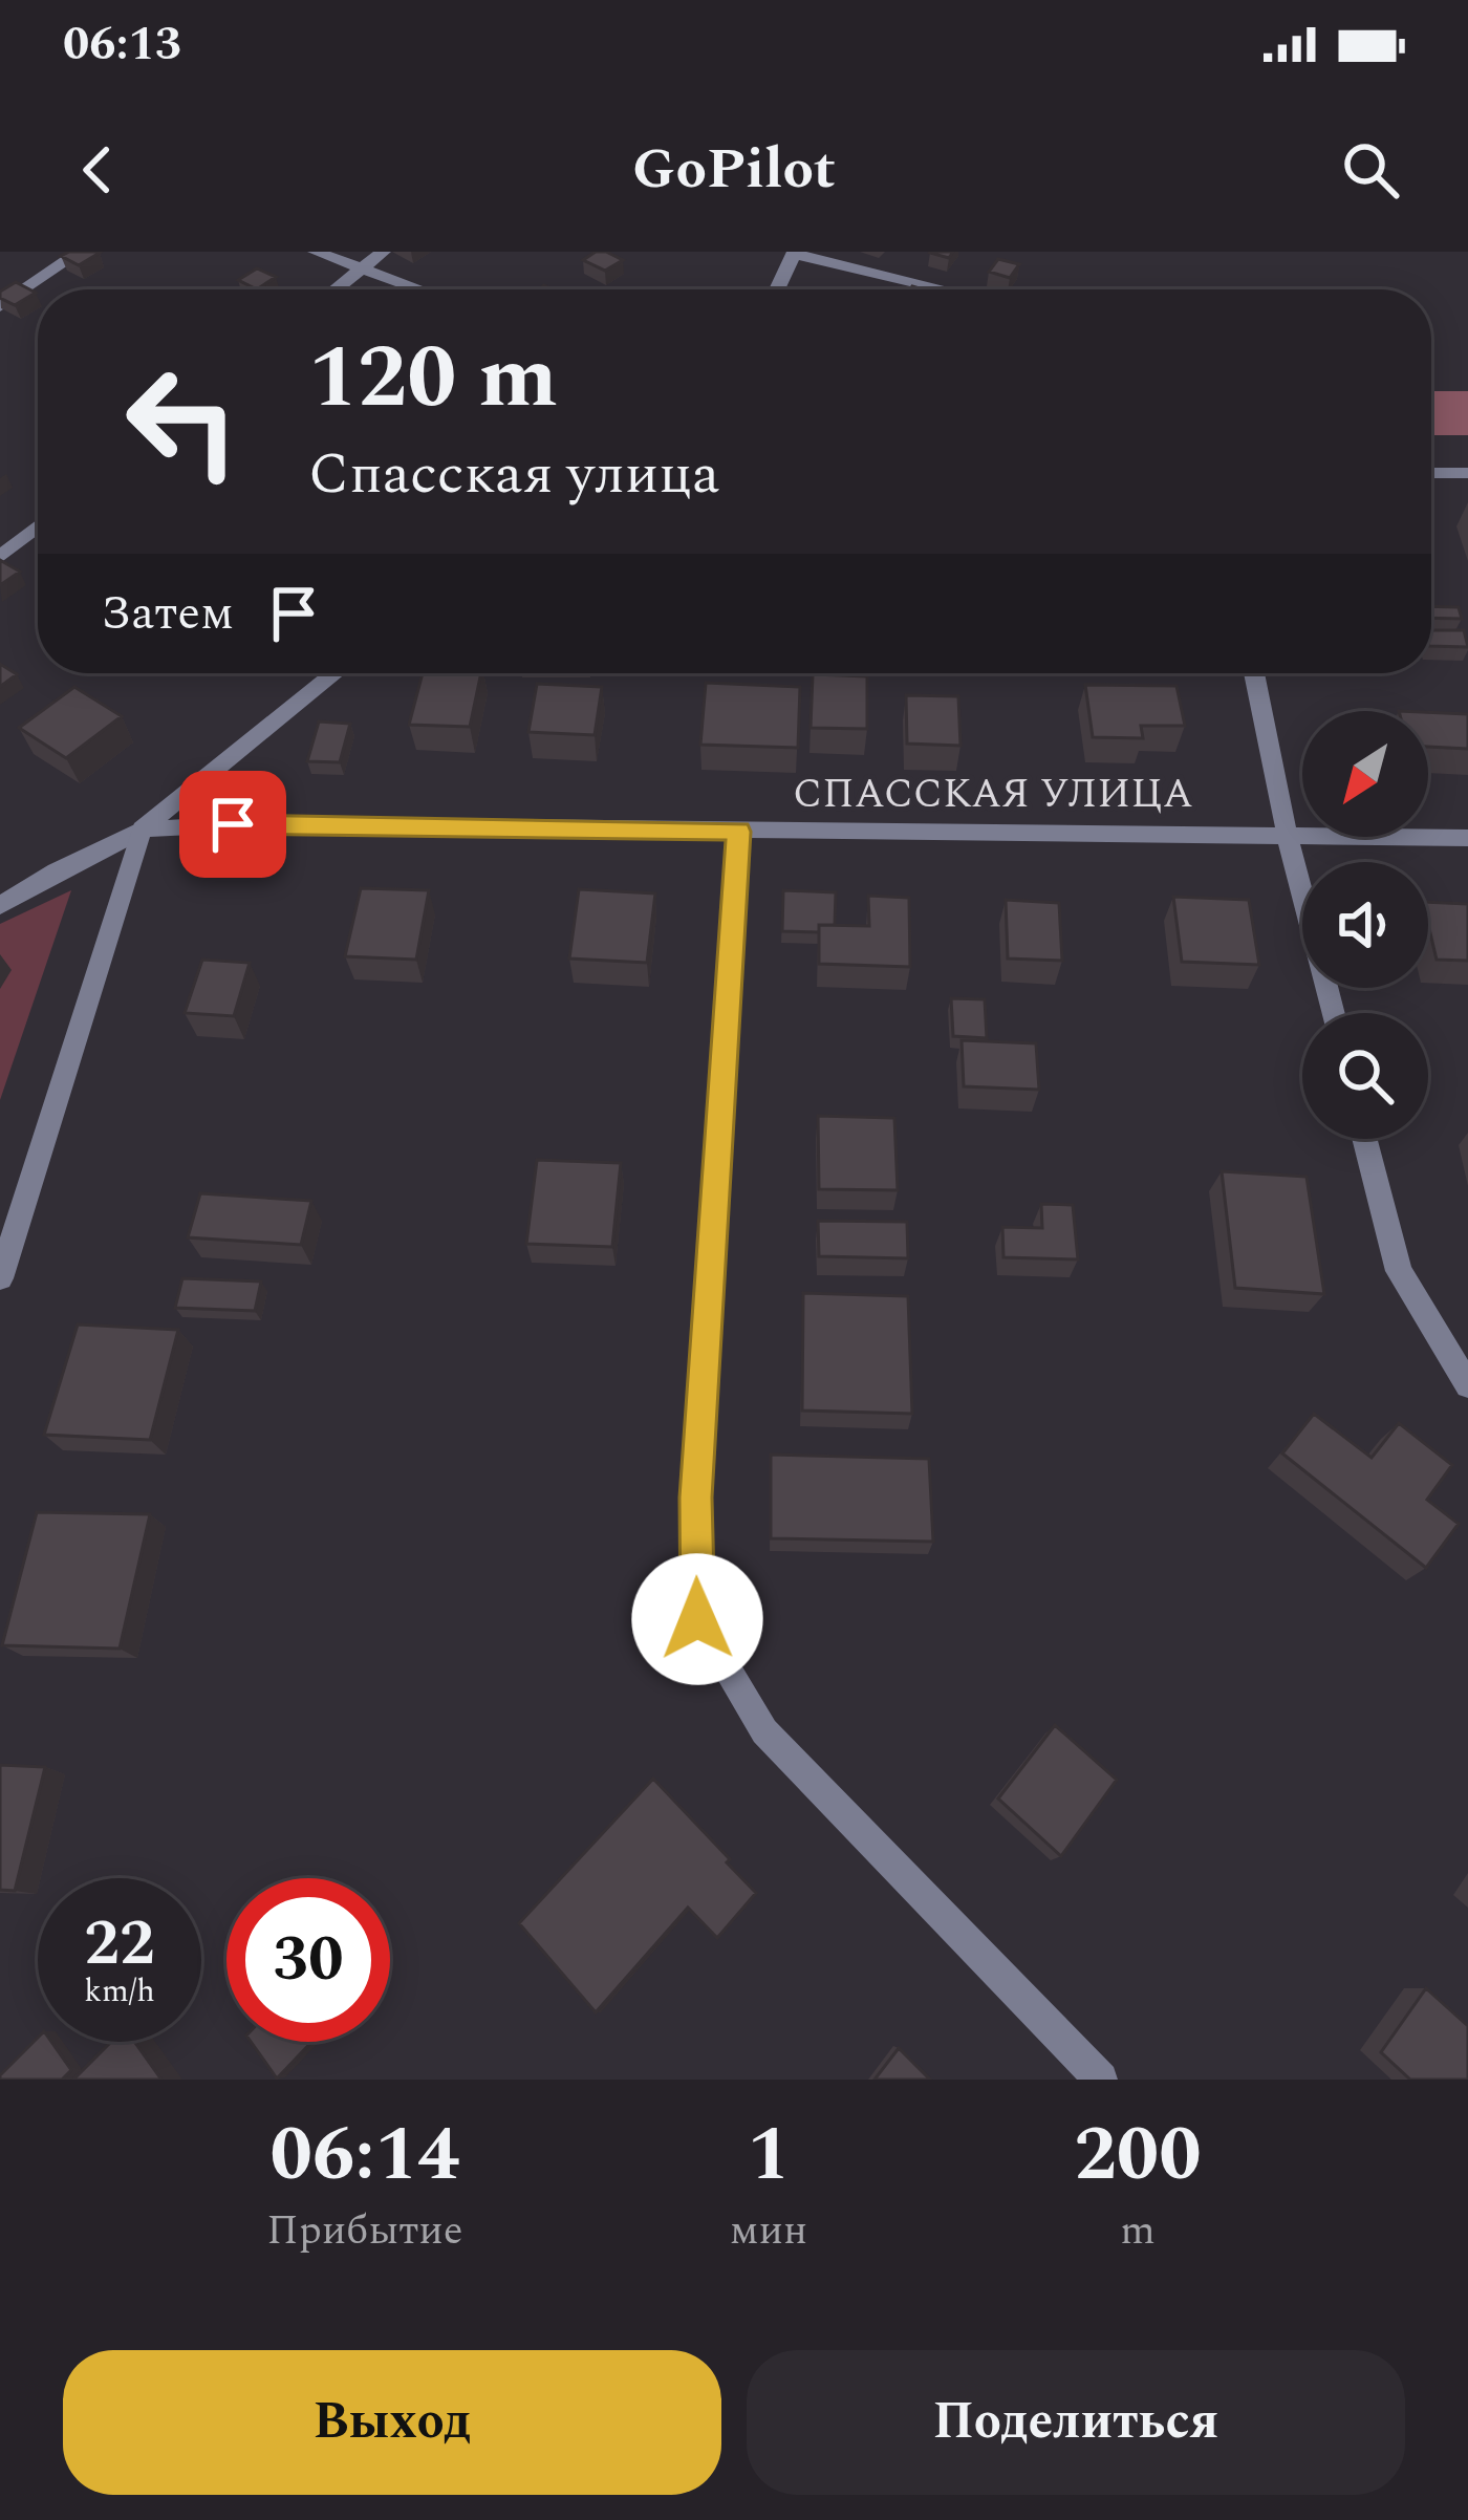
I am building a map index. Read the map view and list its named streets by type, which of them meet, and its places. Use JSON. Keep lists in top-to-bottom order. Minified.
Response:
{"streets":{"street":["СПАССКАЯ УЛИЦА"]},"north":"bottom left","page":{"status":"06:13","header":"GoPilot","turn":["120 m","Спасская улица"],"then":"Затем","speed":"22 km/h","limit":"30","eta":["06:14","Прибытие","1","мин","200","m"],"buttons":["Выход","Поделиться"]}}
